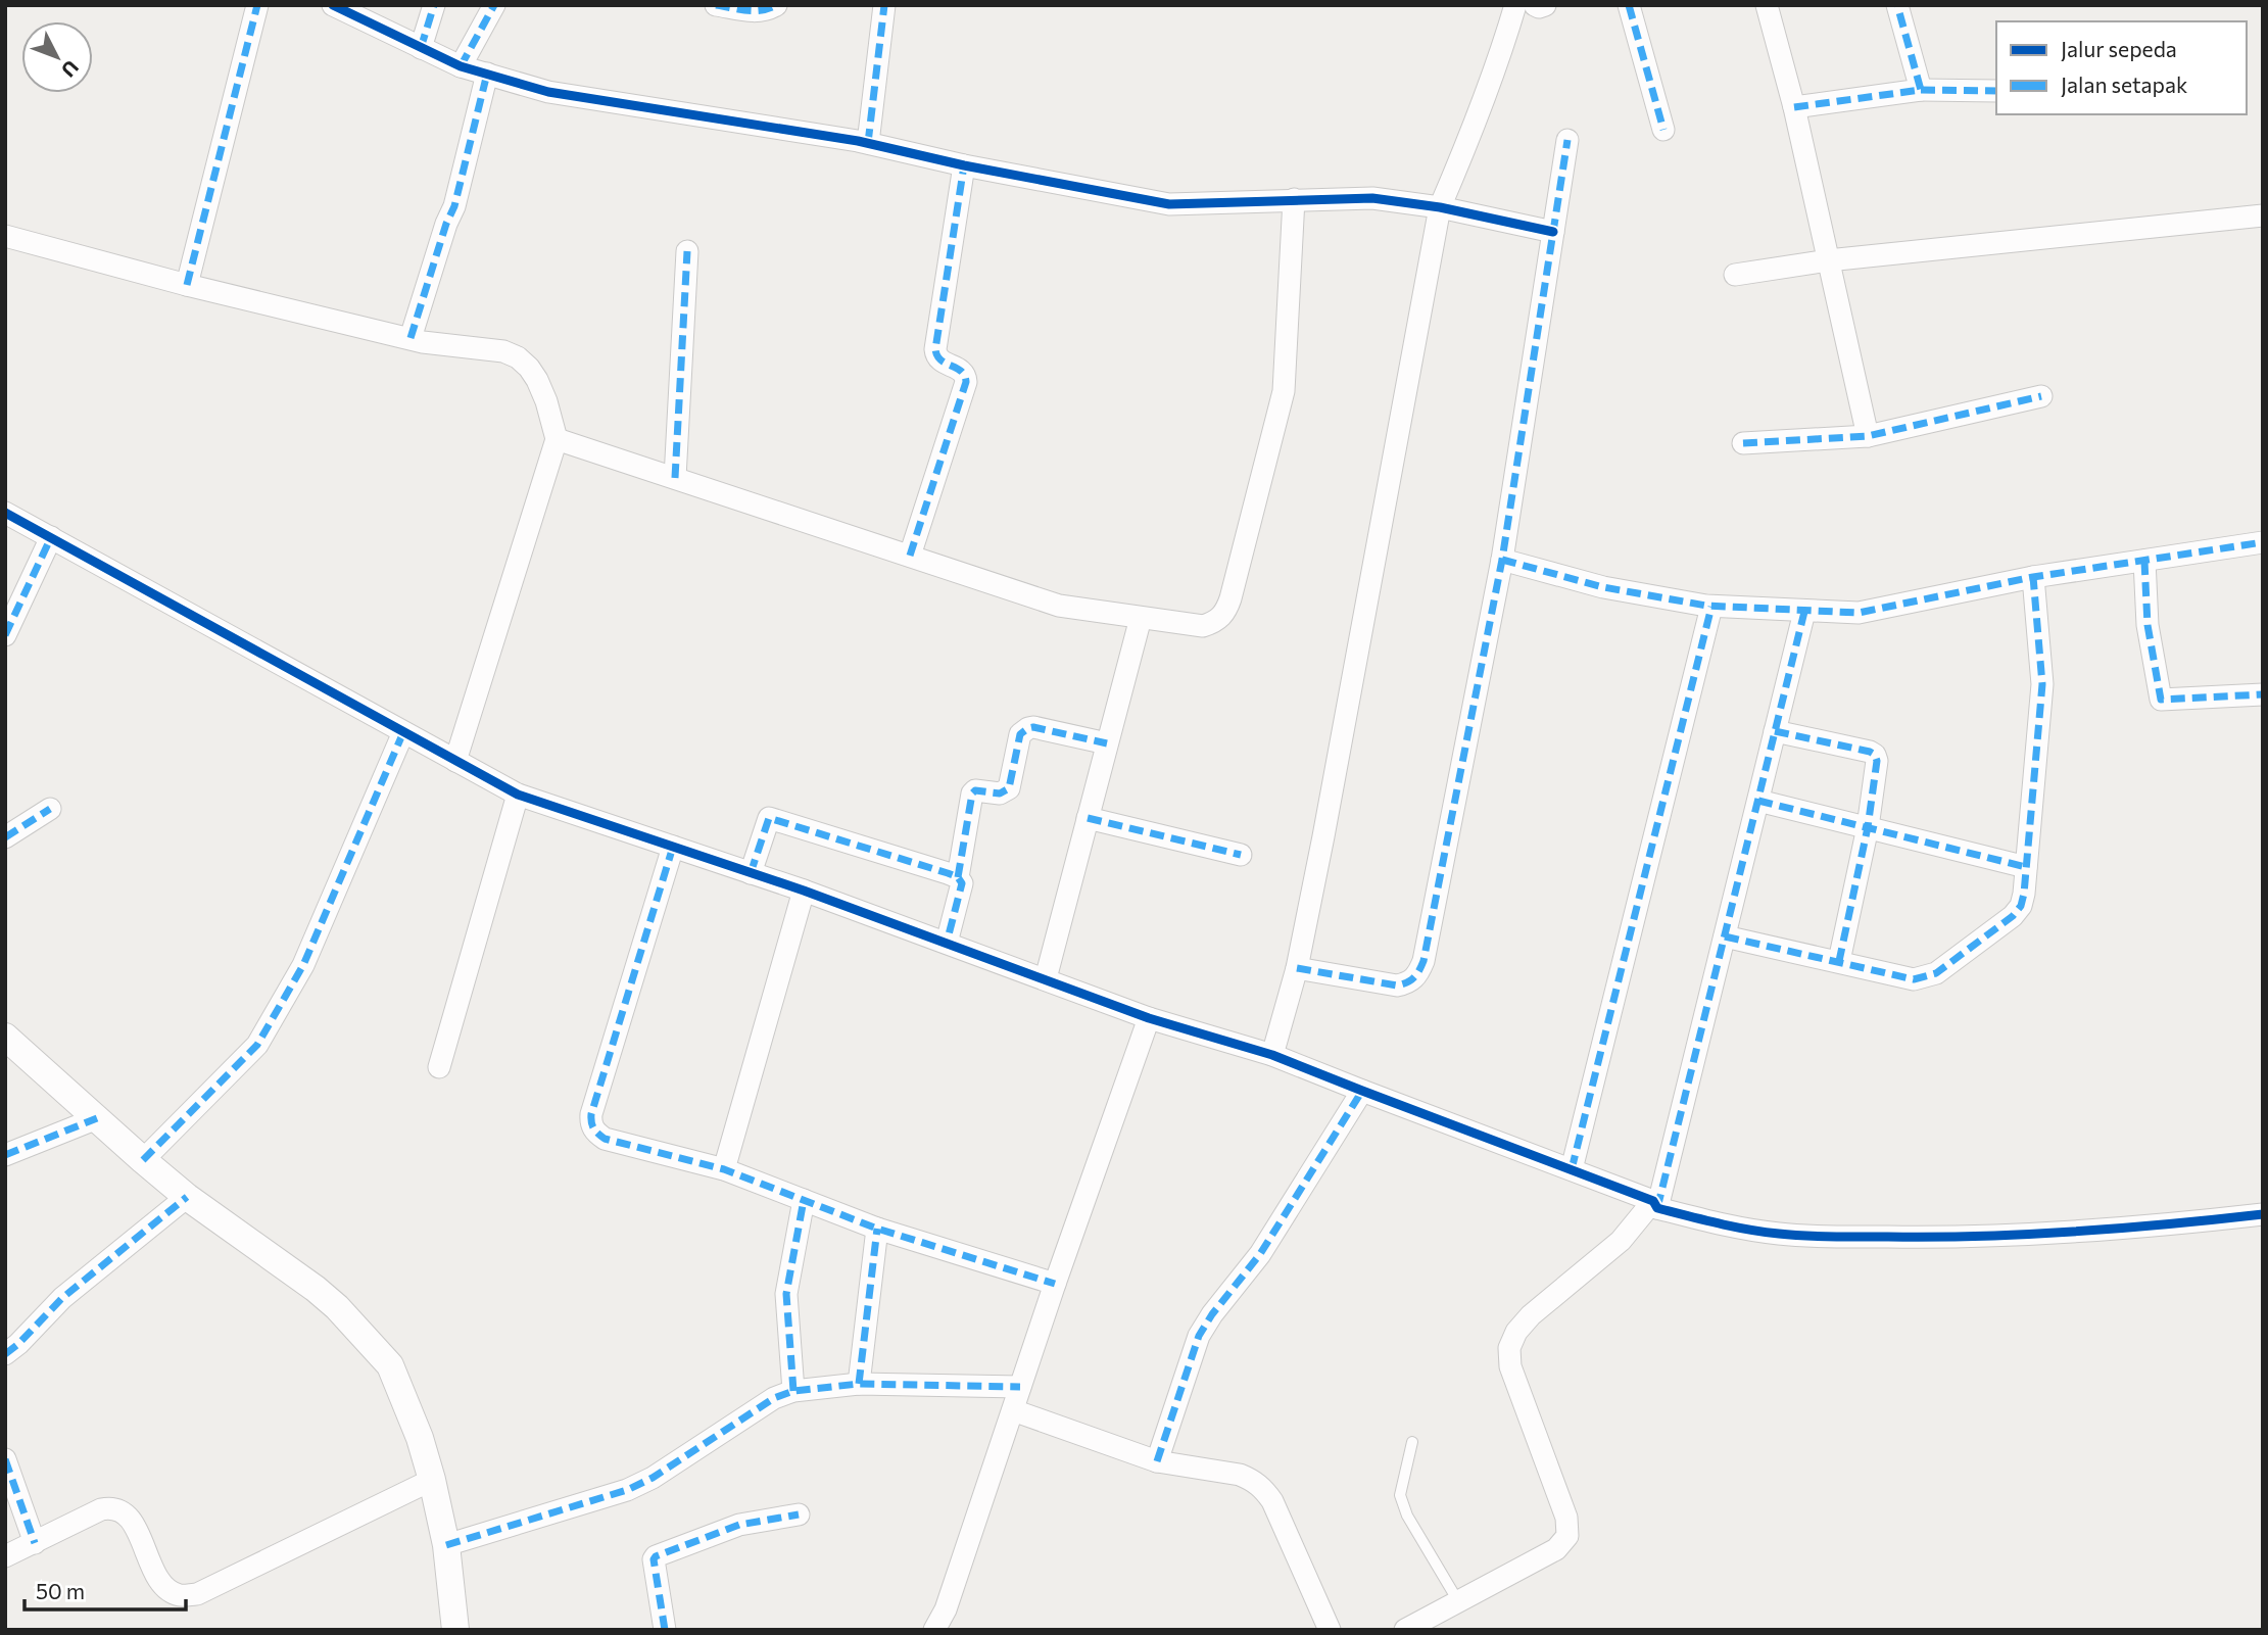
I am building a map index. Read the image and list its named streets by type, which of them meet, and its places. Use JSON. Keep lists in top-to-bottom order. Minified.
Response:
{"legend":["Jalur sepeda","Jalan setapak"],"scale_bar":"50 m","north":"bottom right"}
